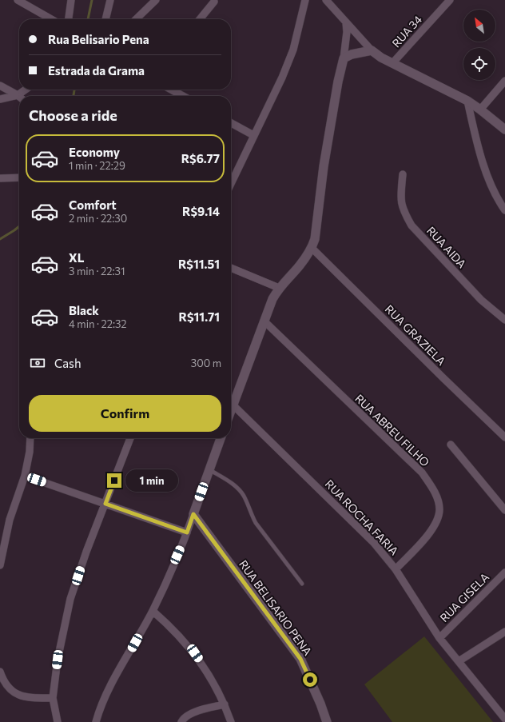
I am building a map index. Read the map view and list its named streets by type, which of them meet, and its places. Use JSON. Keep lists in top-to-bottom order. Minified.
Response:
{"streets":{"street":["RUA 34","RUA AIDA","RUA GRAZIELA","RUA ABREU FILHO","RUA ROCHA FARIA","RUA GISELA","RUA BELISARIO PENA"]},"crossings":[["RUA ABREU FILHO","RUA ROCHA FARIA"],["RUA ROCHA FARIA","RUA GISELA"]],"north":"top left","page":{"banner":["Rua Belisario Pena","Estrada da Grama"],"heading":"Choose a ride","list":[{"name":"Economy","note":"1 min · 22:29","value":"R$6.77"},{"name":"Comfort","note":"2 min · 22:30","value":"R$9.14"},{"name":"XL","note":"3 min · 22:31","value":"R$11.51"},{"name":"Black","note":"4 min · 22:32","value":"R$11.71"}],"pay":["Cash","300 m"],"buttons":"Confirm","bubble":"1 min"}}
